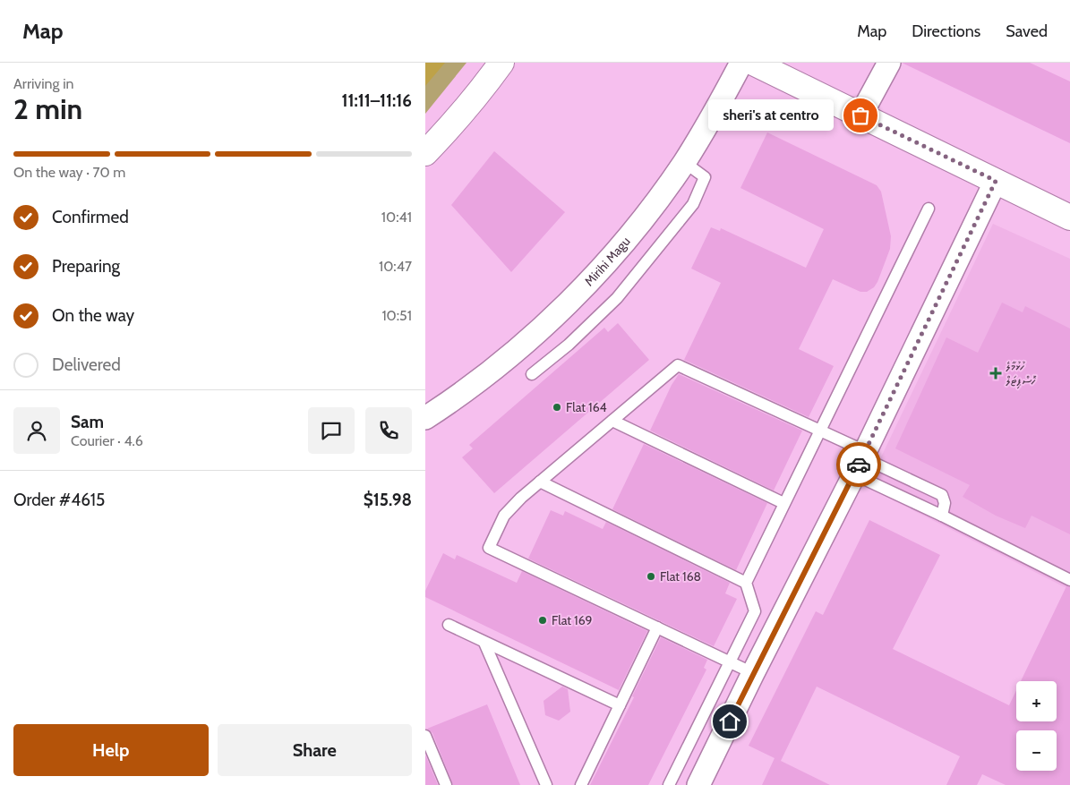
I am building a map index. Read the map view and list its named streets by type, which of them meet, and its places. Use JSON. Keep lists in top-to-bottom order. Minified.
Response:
{"streets":{"street":["Mirihi Magu"]},"places":{"other":["sheri's at centro","Flat 164","Flat 168","Flat 169"],"health":["ހުޅުމާލެ ހޮސްޕިޓަލް"]},"page":{"header":"Map","nav":["Map","Directions","Saved"],"heading":["2 min","Arriving in","11:11–11:16"],"panel":["Sam","Courier · 4.6","Order #4615","$15.98"],"bubble":"sheri's at centro","bar":"On the way · 70 m","list":[["Confirmed","10:41"],["Preparing","10:47"],["On the way","10:51"],"Delivered"],"map_buttons":["+","−"],"buttons":["Help","Share"]}}
